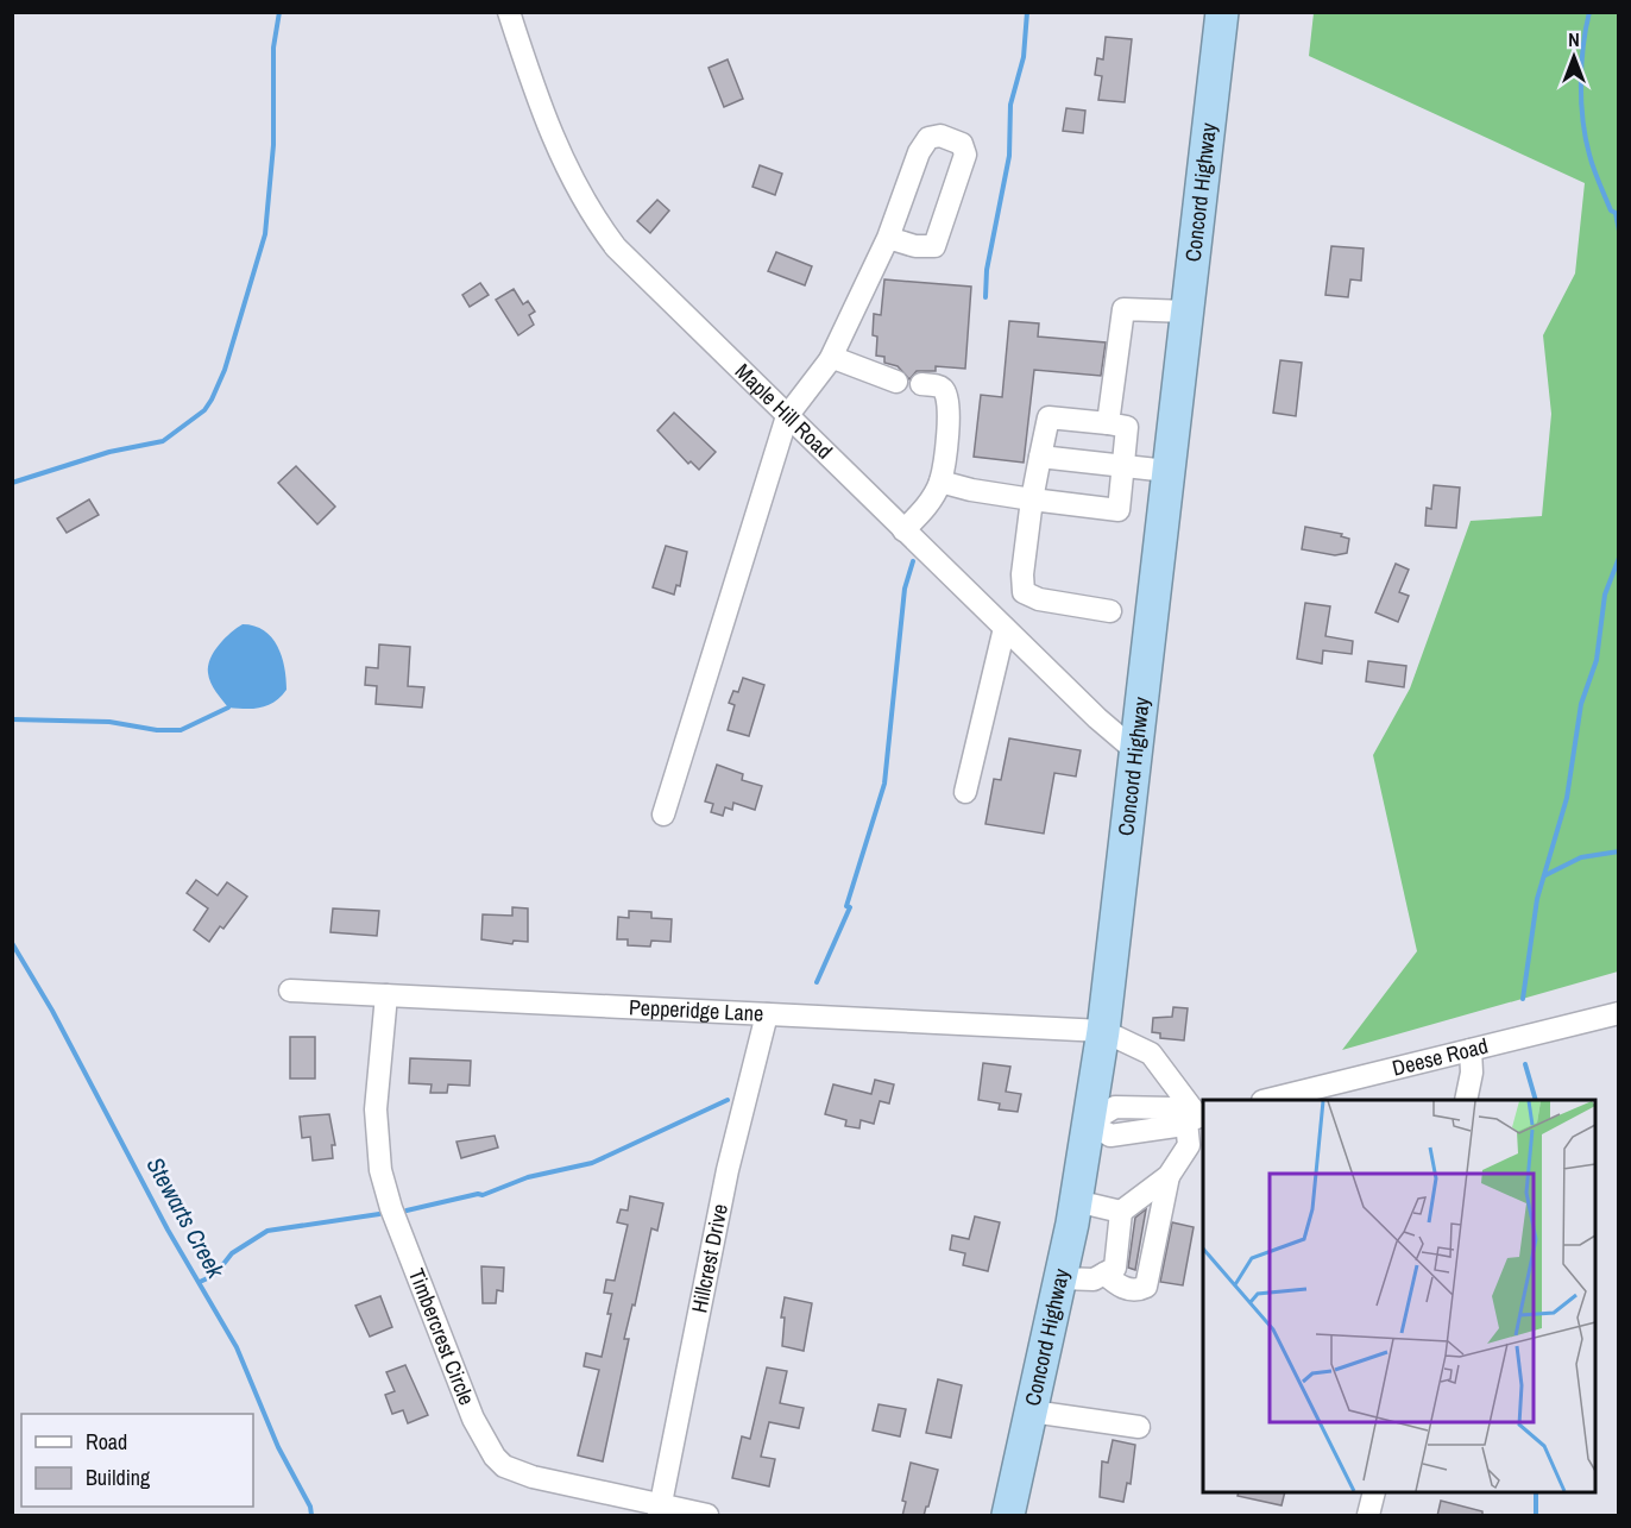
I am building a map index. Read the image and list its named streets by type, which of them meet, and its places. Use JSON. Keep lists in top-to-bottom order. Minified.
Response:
{"streets":{"highway":["Concord Highway"],"street":["Maple Hill Road","Pepperidge Lane","Deese Road","Hillcrest Drive","Timbercrest Circle"]},"crossings":[["Concord Highway","Maple Hill Road"],["Concord Highway","Pepperidge Lane"],["Pepperidge Lane","Hillcrest Drive"],["Pepperidge Lane","Timbercrest Circle"],["Hillcrest Drive","Timbercrest Circle"]],"water":["Stewarts Creek"],"legend":["Road","Building"],"north":"top"}
